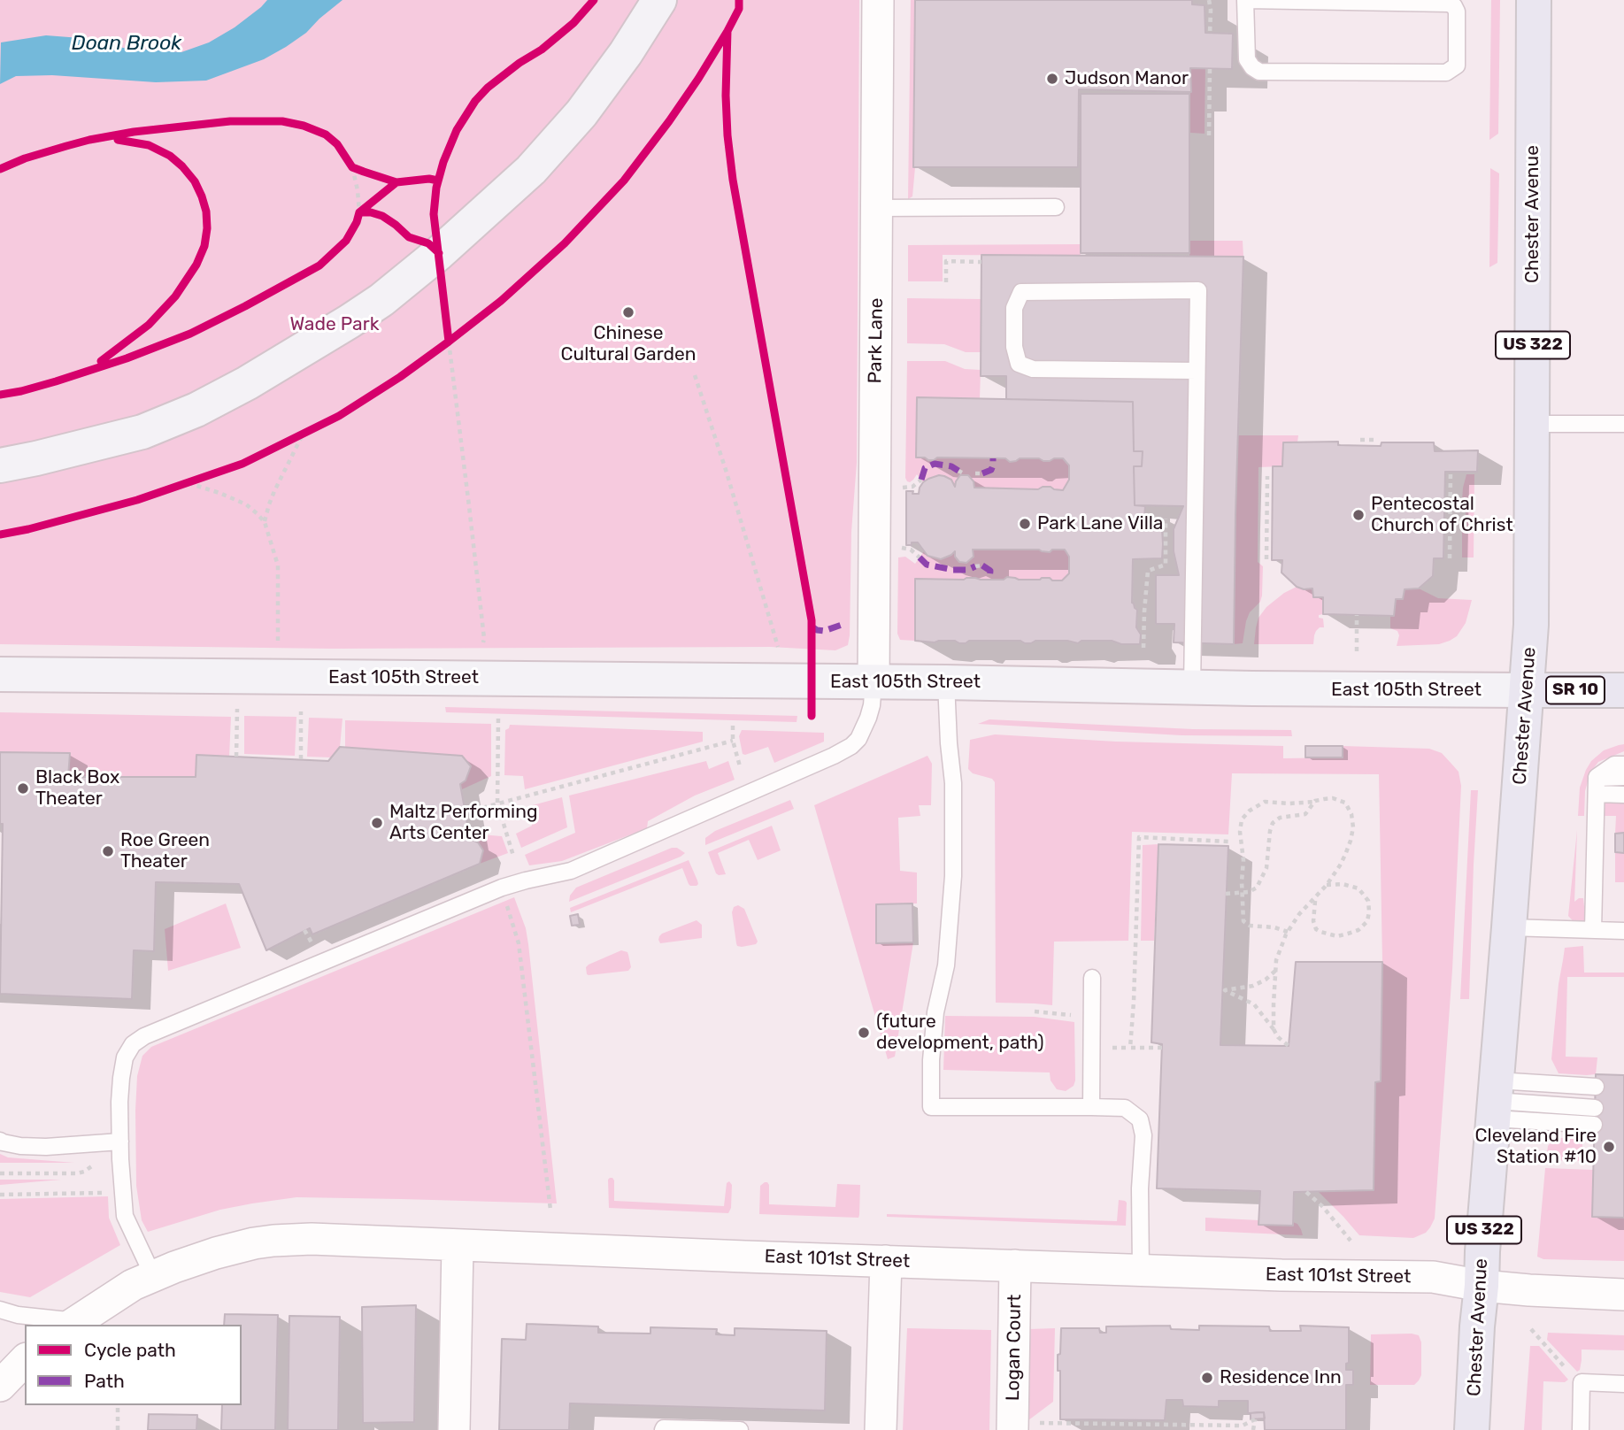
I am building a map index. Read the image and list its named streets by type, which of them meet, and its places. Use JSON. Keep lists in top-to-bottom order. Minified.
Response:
{"streets":{"main road":["Chester Avenue","US 322","East 105th Street","SR 10"],"street":["Park Lane","East 101st Street","Logan Court"]},"crossings":[["Chester Avenue","East 105th Street"],["Chester Avenue","East 101st Street"],["Park Lane","East 105th Street"],["East 101st Street","Logan Court"]],"water":["Doan Brook"],"parks":["Wade Park"],"places":["Judson Manor","Chinese Cultural Garden","Pentecostal Church of Christ","Park Lane Villa","Black Box Theater","Maltz Performing Arts Center","Roe Green Theater","(future development, path)","Cleveland Fire Station #10","Residence Inn"],"legend":["Cycle path","Path"]}
